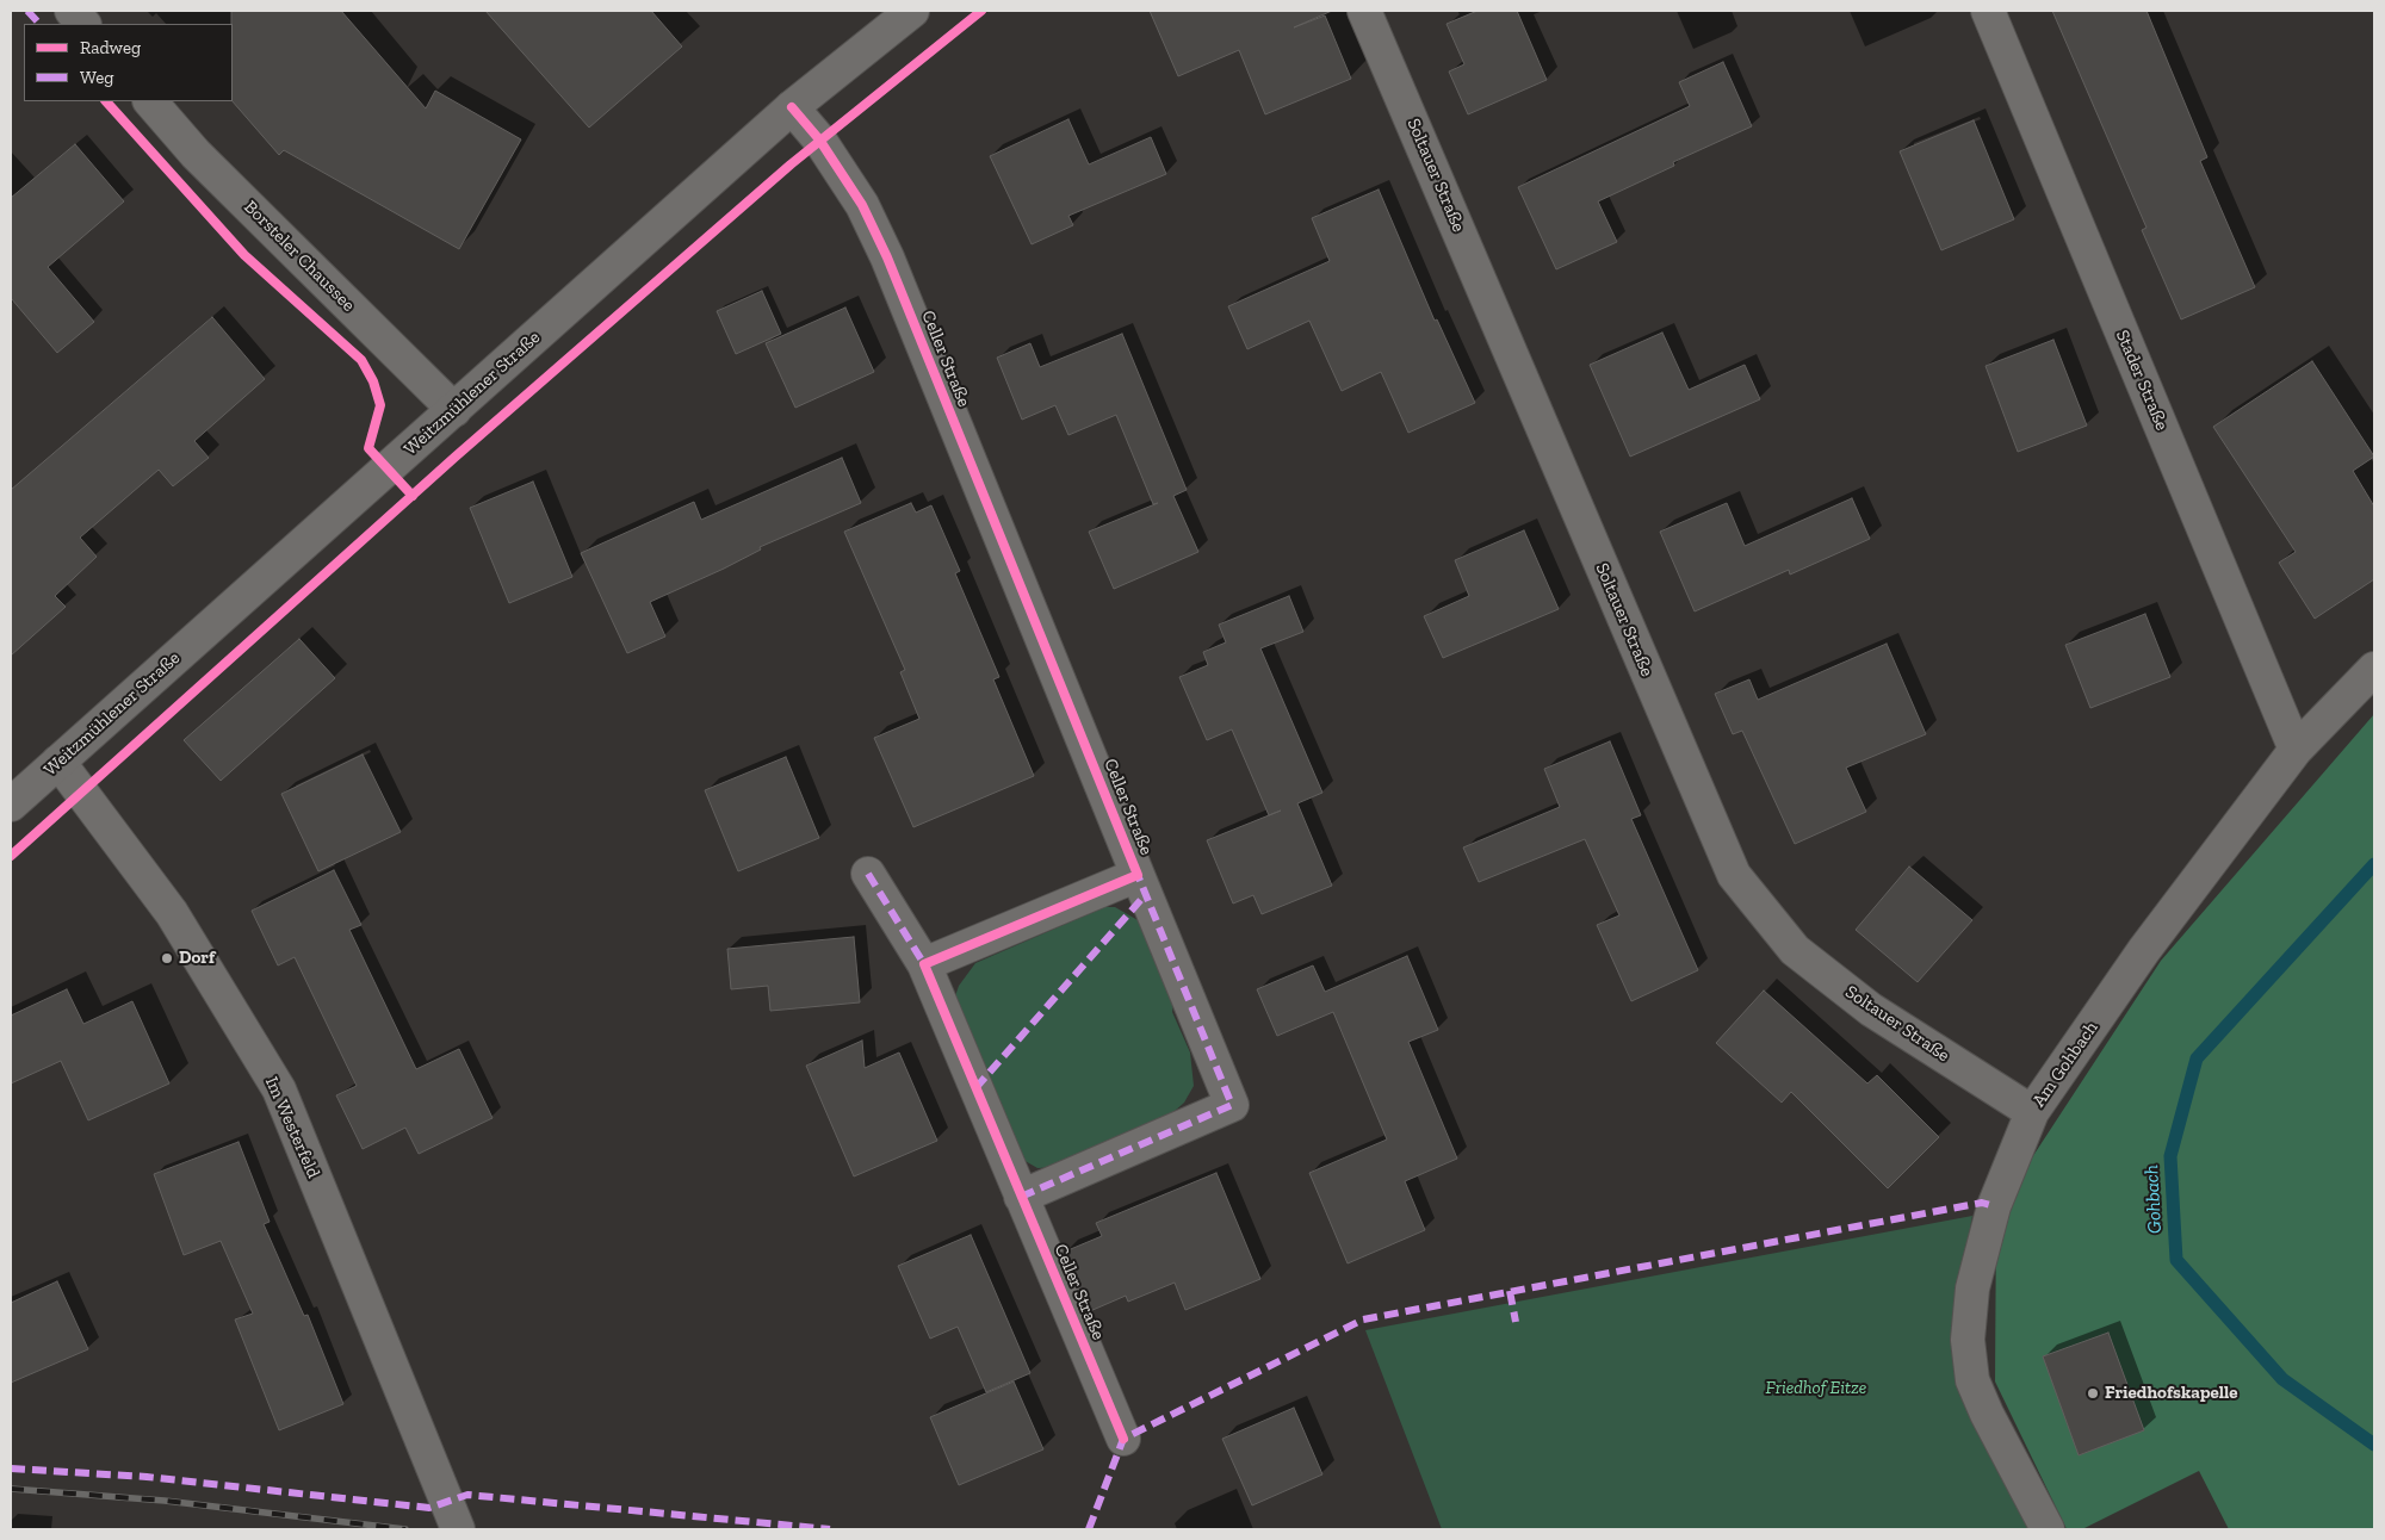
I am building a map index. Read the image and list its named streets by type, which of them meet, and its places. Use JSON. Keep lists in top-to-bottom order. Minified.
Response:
{"streets":{"street":["Soltauer Straße","Borsteler Chaussee","Celler Straße","Stader Straße","Weitzmühlener Straße","Am Gohbach","Im Westerfeld"]},"crossings":[["Soltauer Straße","Am Gohbach"],["Borsteler Chaussee","Weitzmühlener Straße"],["Celler Straße","Weitzmühlener Straße"],["Stader Straße","Am Gohbach"],["Weitzmühlener Straße","Im Westerfeld"]],"water":["Gohbach"],"parks":["Friedhof Eitze"],"places":["Dorf","Friedhofskapelle"],"legend":["Radweg","Weg"]}
